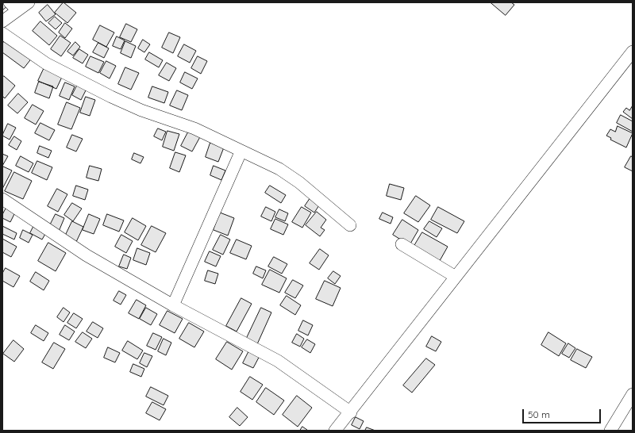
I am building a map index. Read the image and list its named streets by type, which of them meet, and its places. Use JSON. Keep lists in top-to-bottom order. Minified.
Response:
{"scale_bar":"50 m"}
